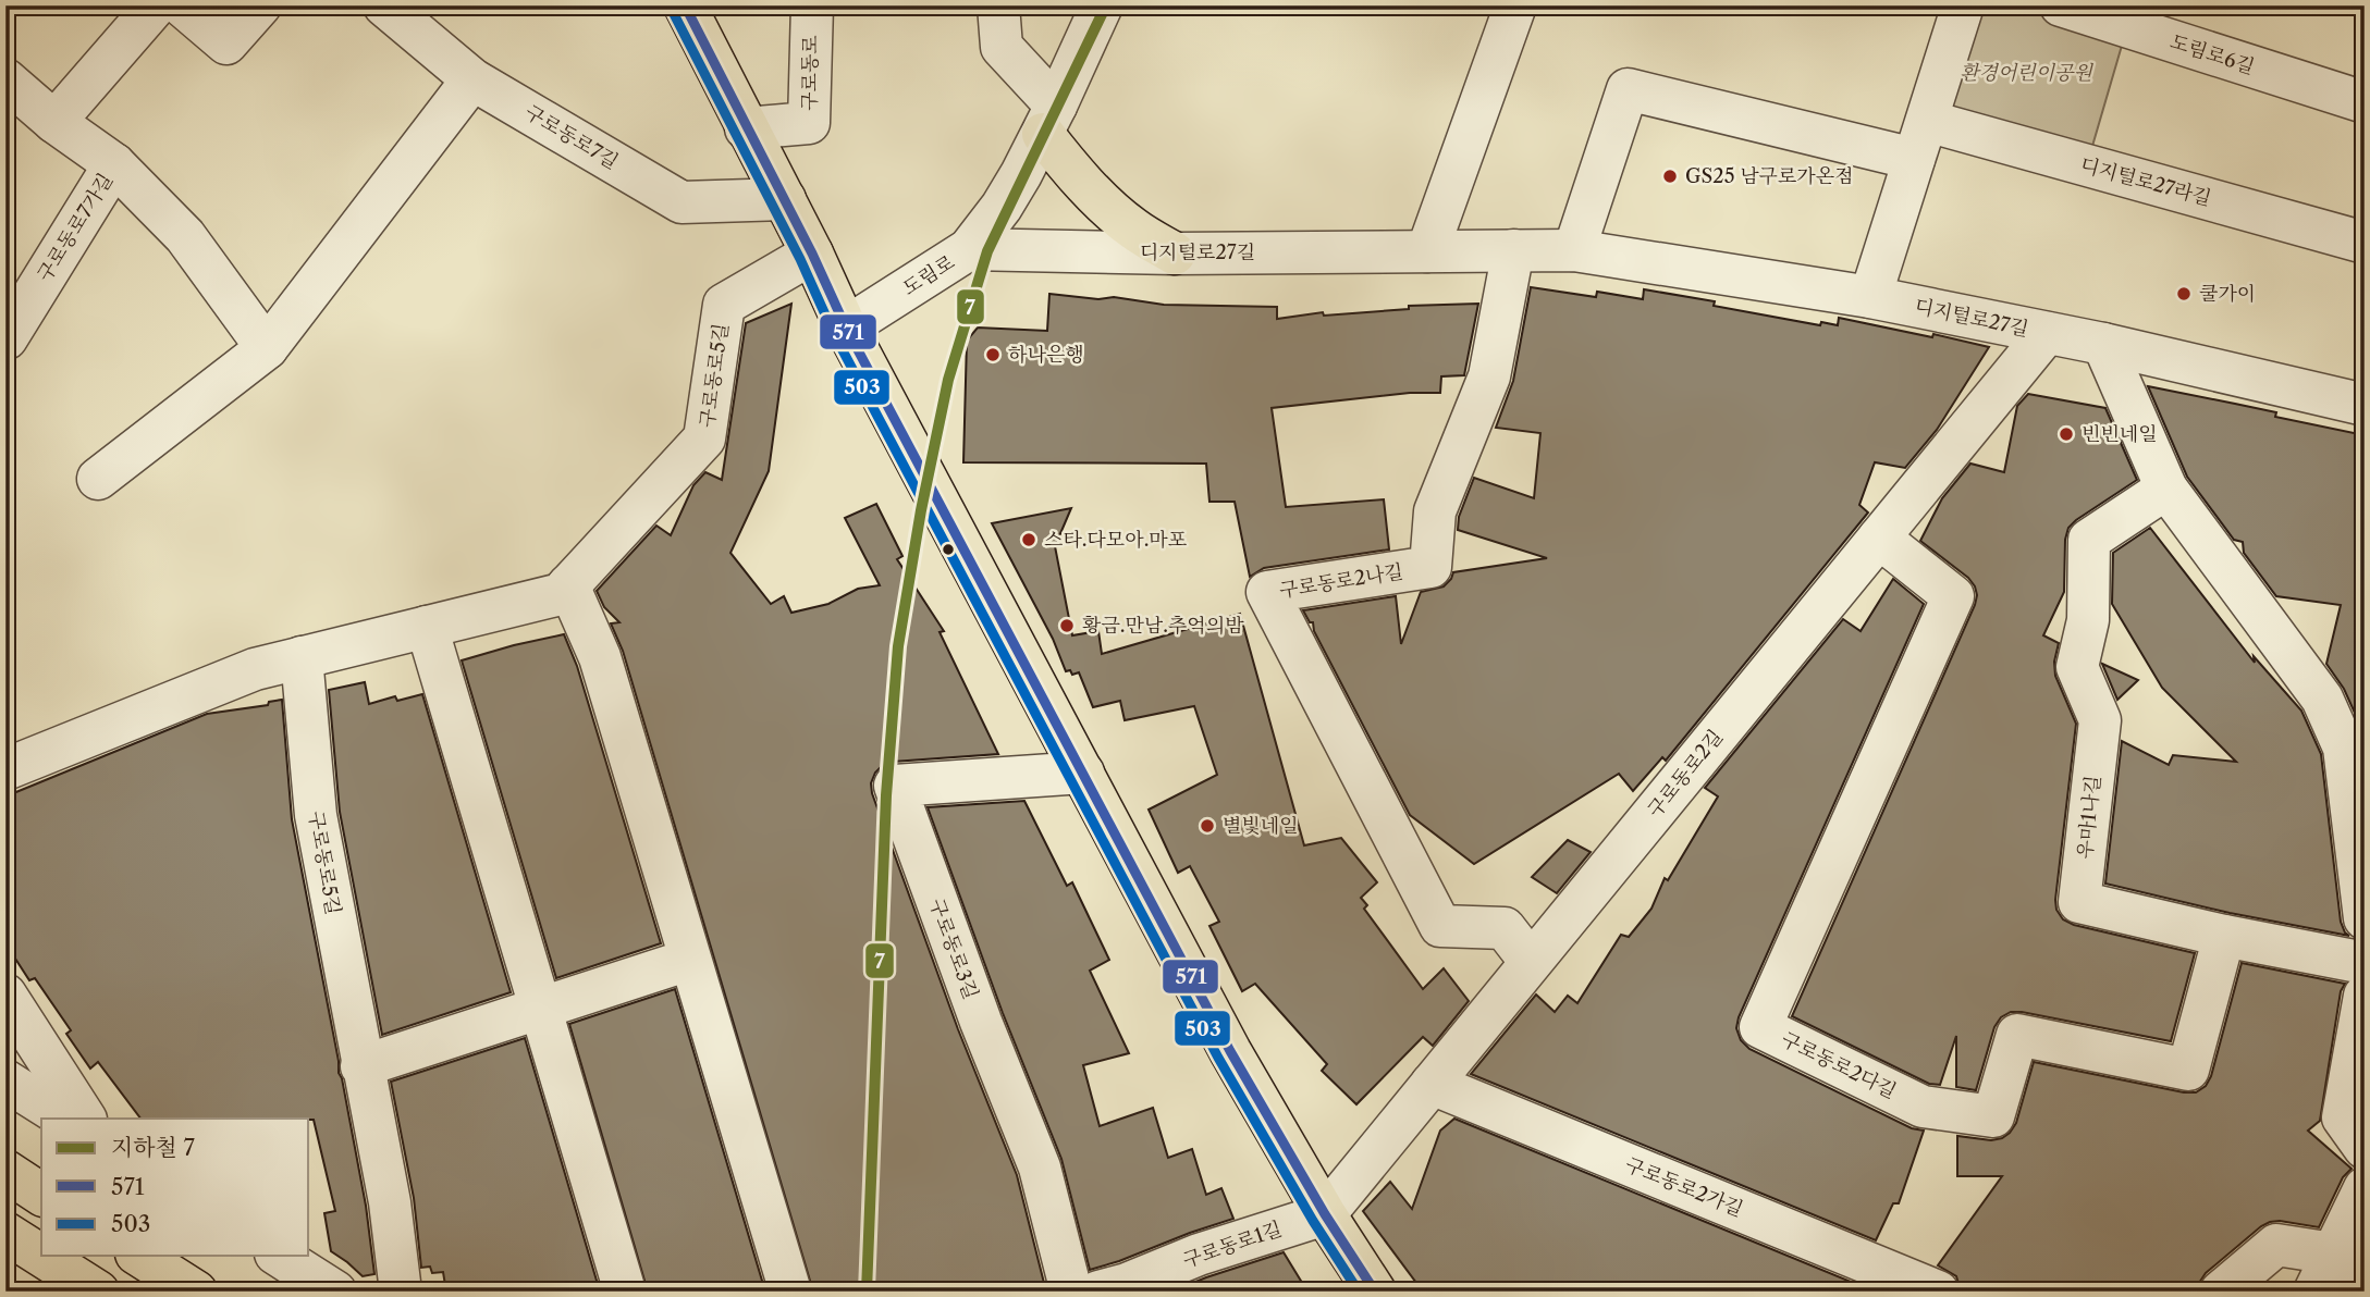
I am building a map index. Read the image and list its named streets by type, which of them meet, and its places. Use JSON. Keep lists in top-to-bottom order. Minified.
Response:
{"streets":{"street":["도림로6길","구로동로","구로동로7길","디지털로27라길","구로동로7가길","디지털로27길","도림로","구로동로5길","구로동로2나길","구로동로2길","우마1나길","구로동로3길","구로동로2다길","구로동로2가길","구로동로1길"]},"crossings":[["디지털로27길","도림로"],["디지털로27길","구로동로2나길"],["디지털로27길","구로동로2길"],["구로동로2나길","구로동로2길"],["구로동로2길","구로동로2다길"],["구로동로2길","구로동로2가길"],["구로동로2길","구로동로1길"],["우마1나길","구로동로2다길"]],"parks":["환경어린이공원"],"places":["GS25 남구로가온점","쿨가이","하나은행","빈빈네일","스타.다모아.마포","황금.만남.추억의밤","별빛네일"],"lines":["metro line 7","transit line 571","transit line 503"],"legend":["지하철 7","571","503"]}
